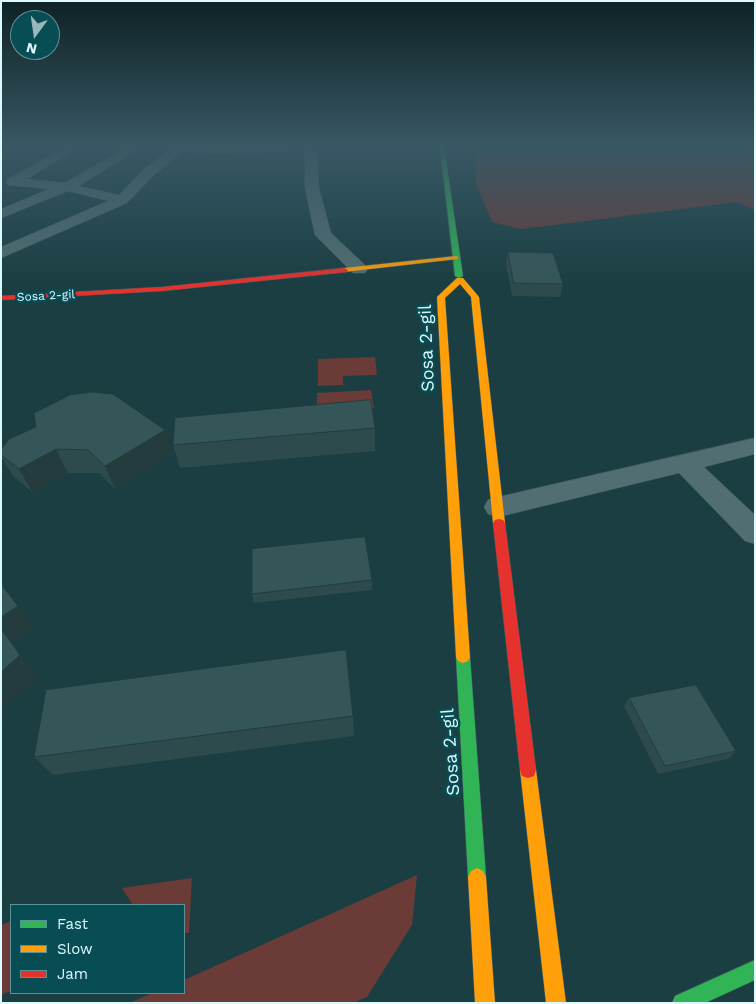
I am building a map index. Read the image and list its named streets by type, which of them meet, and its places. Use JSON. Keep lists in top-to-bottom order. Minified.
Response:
{"streets":{"street":["Sosa 2-gil"]},"legend":["Fast","Slow","Jam"],"north":"bottom"}
